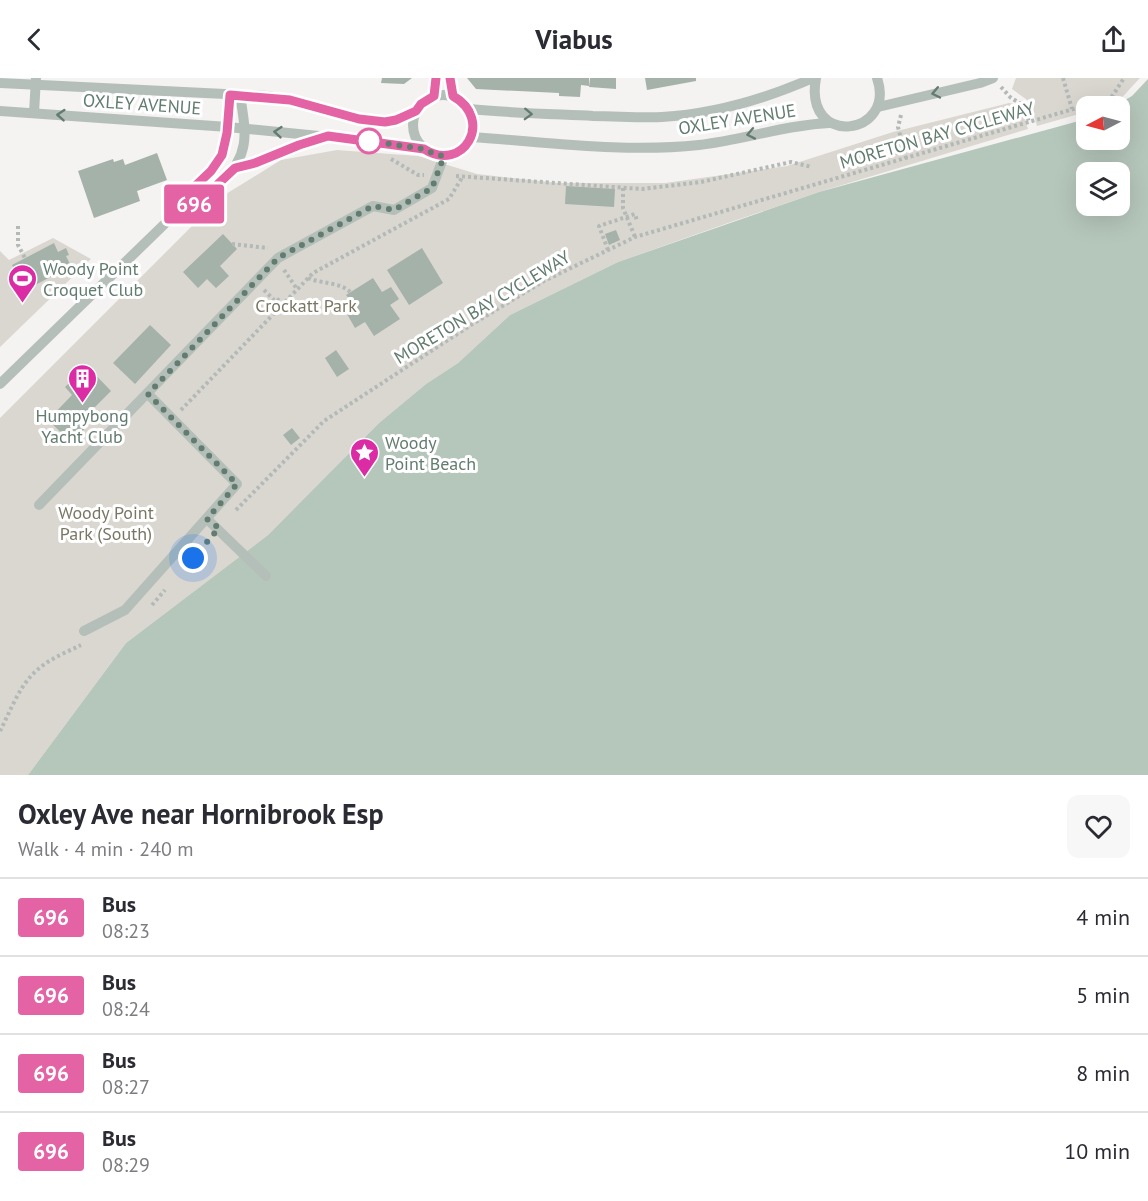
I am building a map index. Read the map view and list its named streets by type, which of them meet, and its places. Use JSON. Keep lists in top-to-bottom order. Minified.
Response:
{"streets":{"street":["OXLEY AVENUE"],"path":["MORETON BAY CYCLEWAY"]},"parks":["Crockatt Park","Woody Point Park (South)"],"places":{"sports":["Woody Point Croquet Club"],"building":["Humpybong Yacht Club"],"place":["Woody Point Beach"]},"lines":["bus line 696"],"north":"left","page":{"header":"Viabus","on_map":"696","heading":["Oxley Ave near Hornibrook Esp","Walk · 4 min · 240 m"],"list":[{"mark":"696","name":"Bus","note":"08:23","value":"4 min"},{"mark":"696","name":"Bus","note":"08:24","value":"5 min"},{"mark":"696","name":"Bus","note":"08:27","value":"8 min"},{"mark":"696","name":"Bus","note":"08:29","value":"10 min"}]}}
